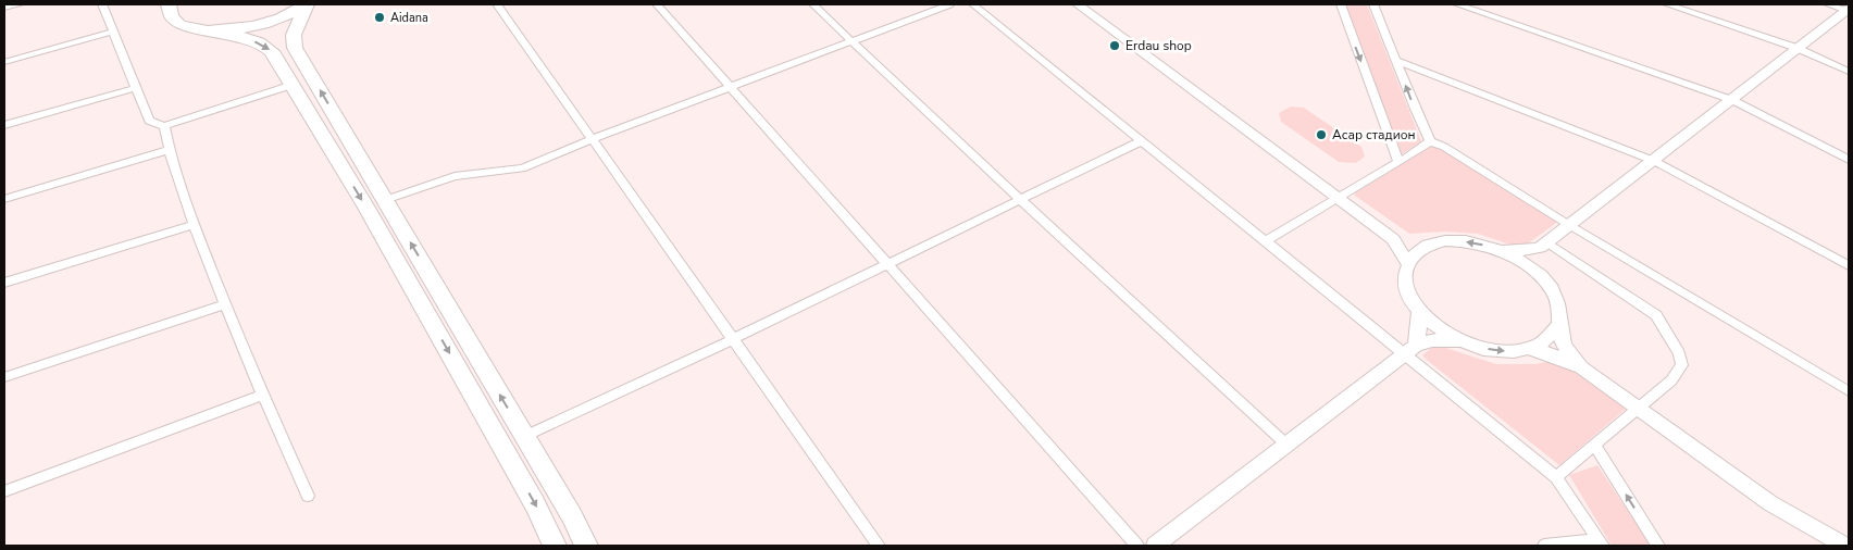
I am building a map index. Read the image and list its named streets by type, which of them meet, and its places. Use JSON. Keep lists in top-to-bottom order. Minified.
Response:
{"places":["Aidana","Erdau shop","Асар стадион"]}
